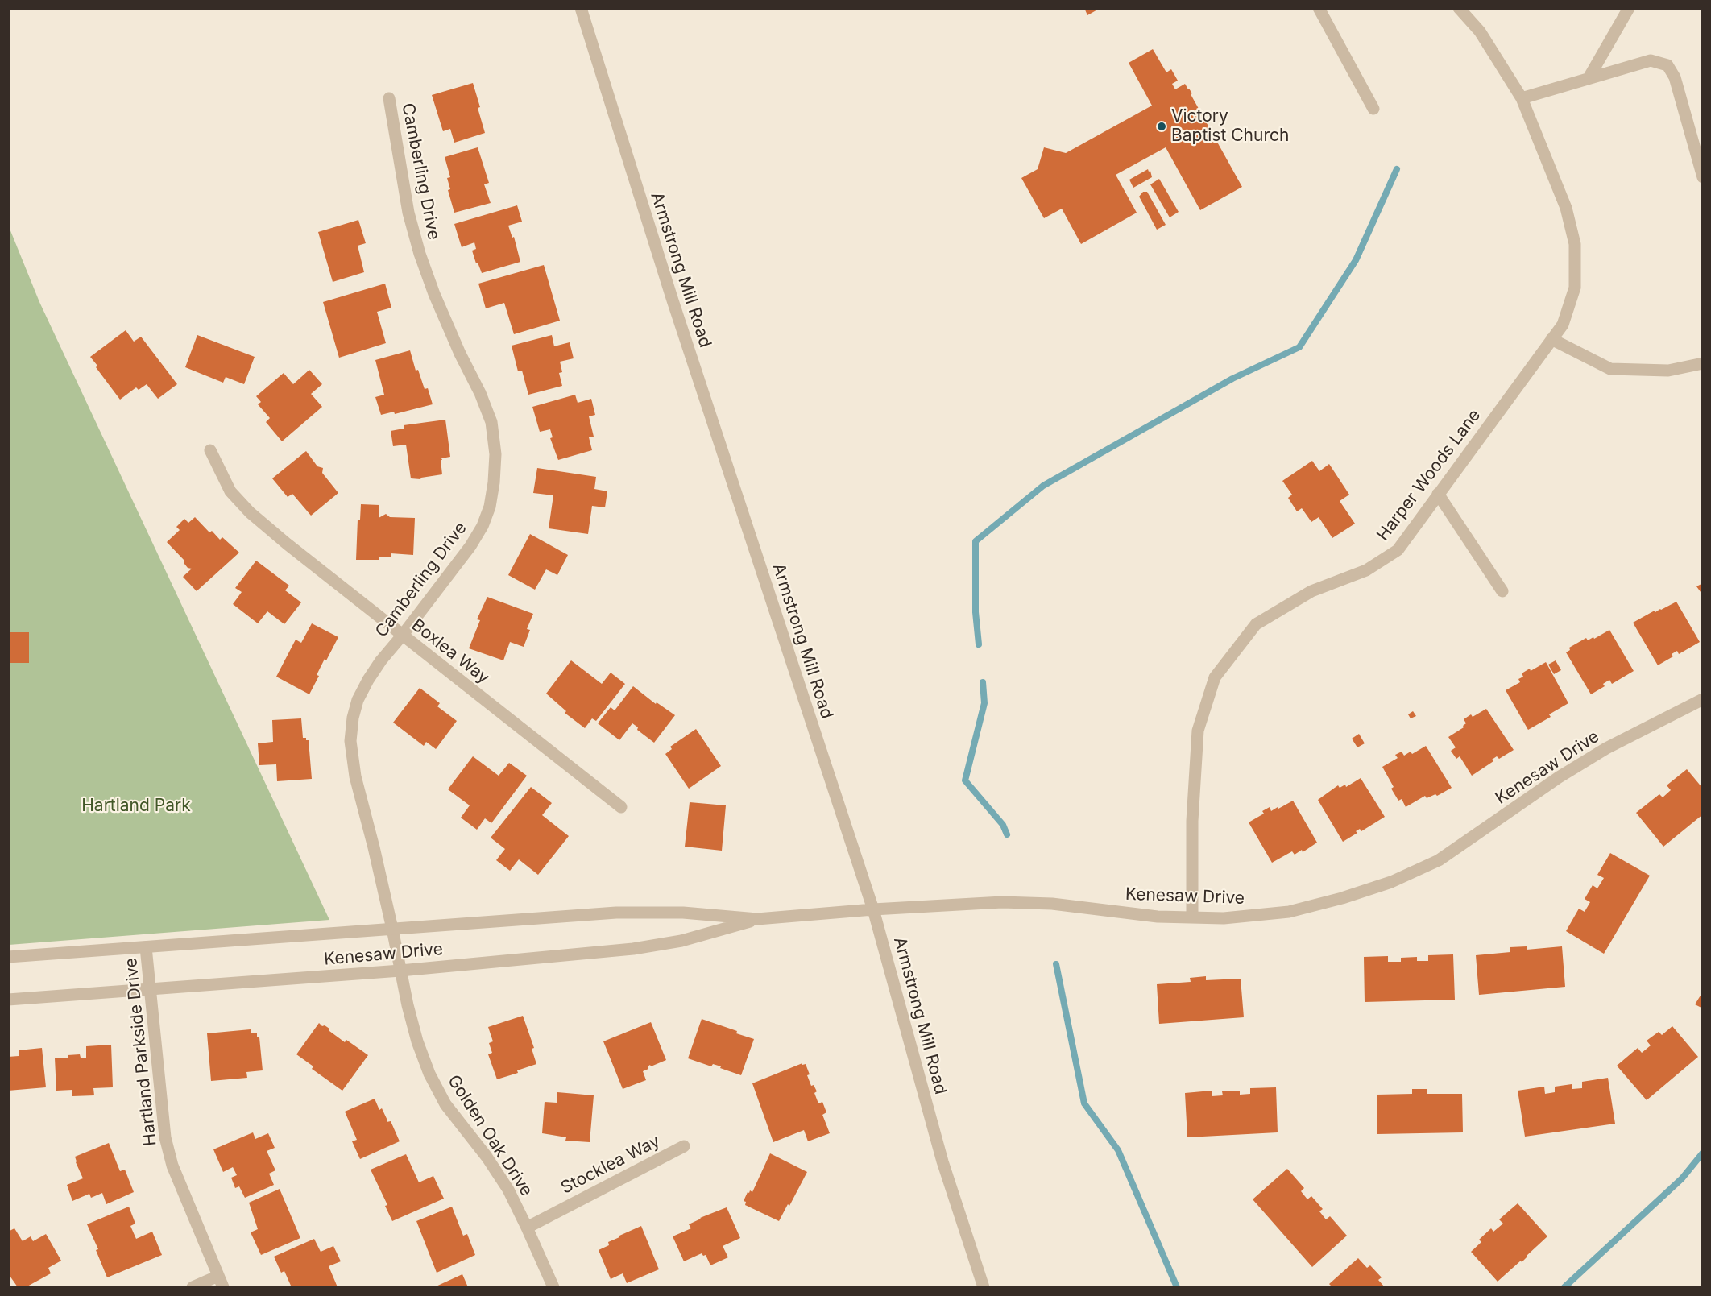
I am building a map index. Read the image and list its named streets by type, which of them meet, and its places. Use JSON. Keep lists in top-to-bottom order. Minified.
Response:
{"streets":{"street":["Camberling Drive","Armstrong Mill Road","Harper Woods Lane","Boxlea Way","Kenesaw Drive","Hartland Parkside Drive","Golden Oak Drive","Stocklea Way"]},"crossings":[["Camberling Drive","Boxlea Way"],["Camberling Drive","Kenesaw Drive"],["Camberling Drive","Golden Oak Drive"],["Armstrong Mill Road","Kenesaw Drive"],["Harper Woods Lane","Kenesaw Drive"],["Kenesaw Drive","Hartland Parkside Drive"],["Kenesaw Drive","Golden Oak Drive"],["Golden Oak Drive","Stocklea Way"]],"parks":["Hartland Park"],"places":["Victory Baptist Church"]}
